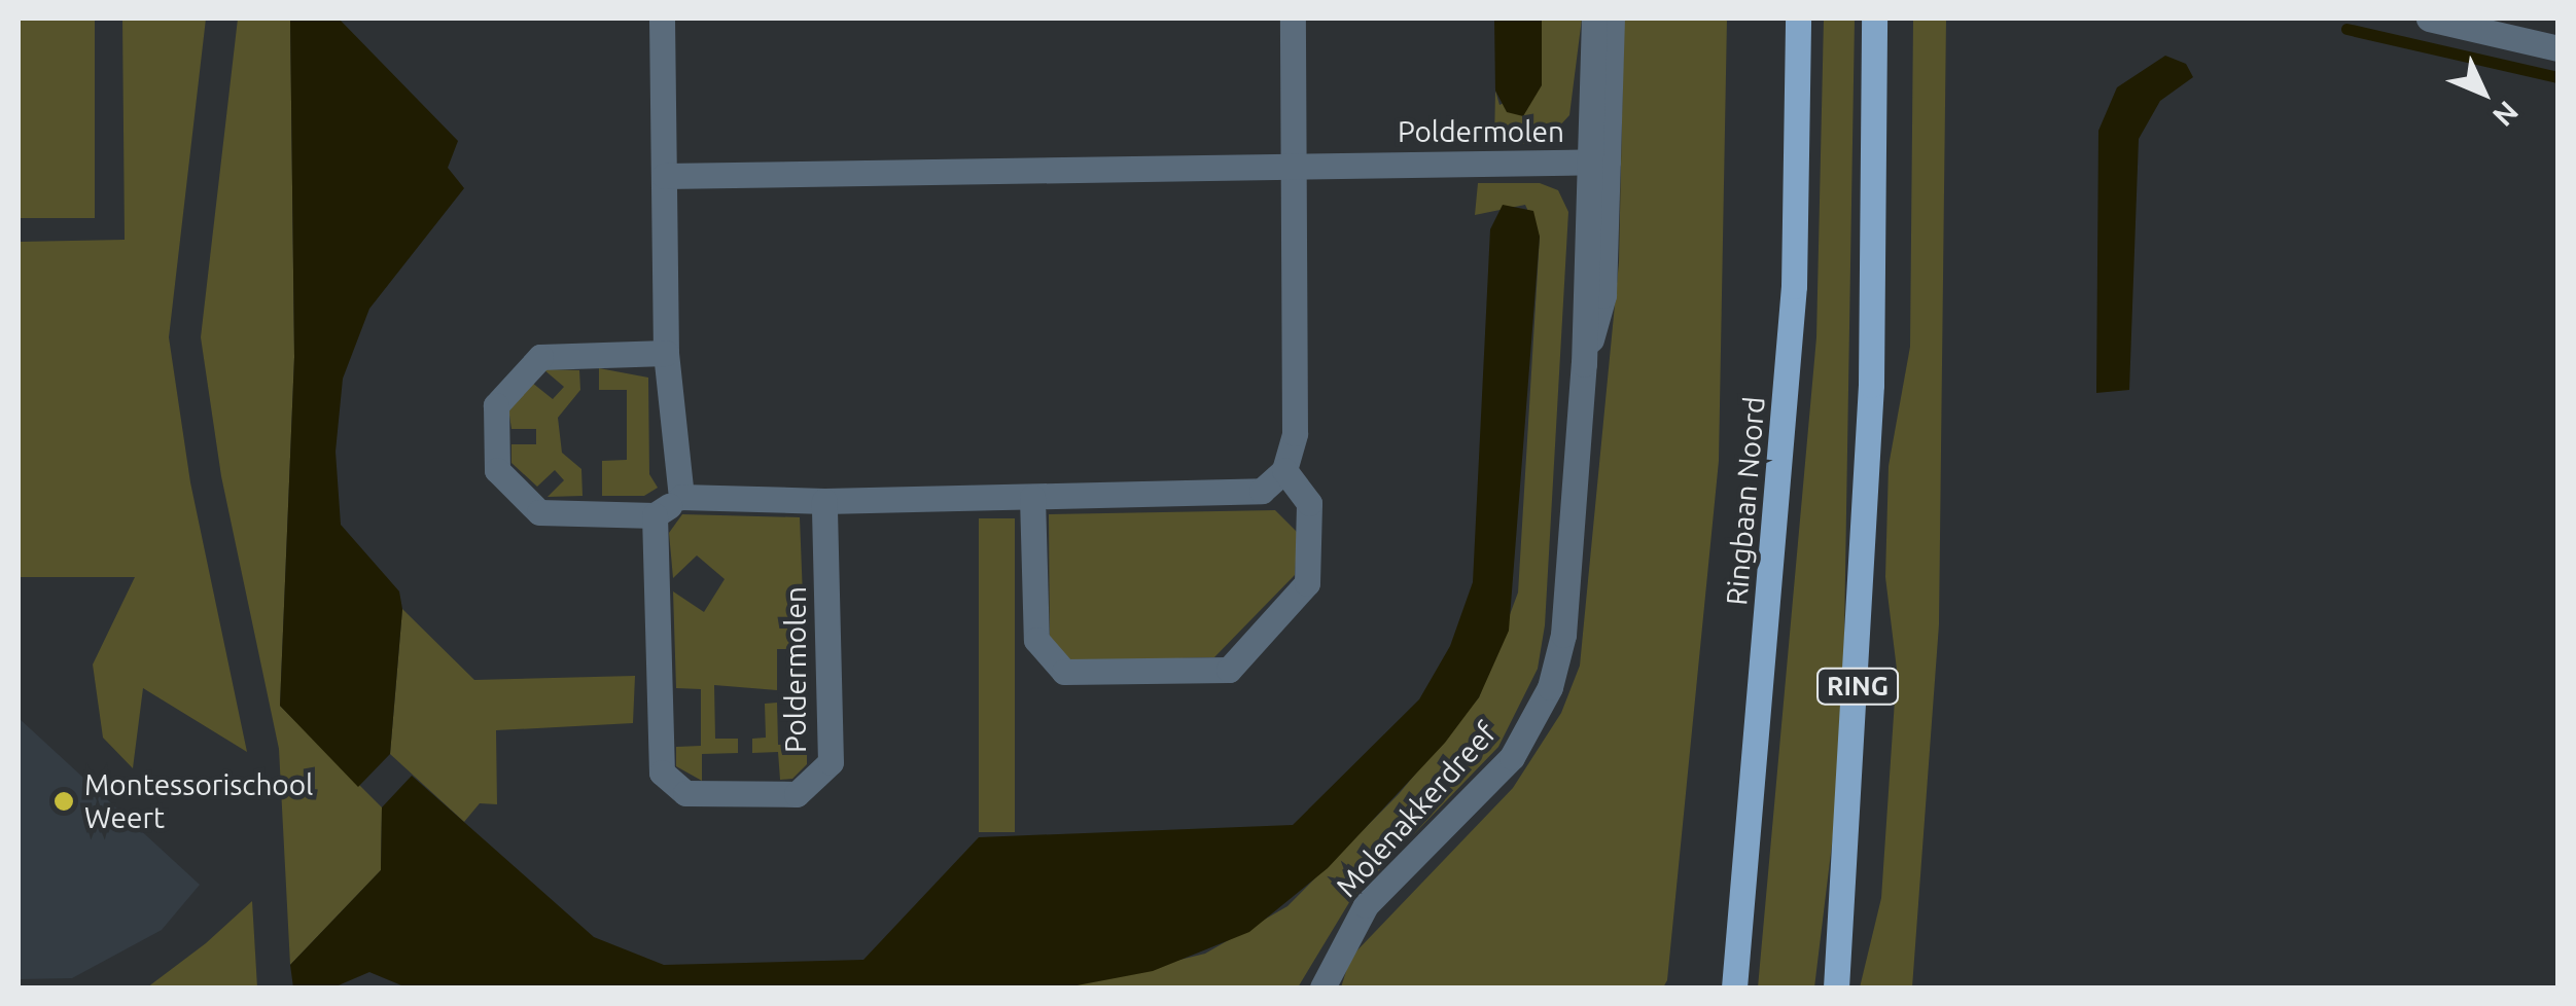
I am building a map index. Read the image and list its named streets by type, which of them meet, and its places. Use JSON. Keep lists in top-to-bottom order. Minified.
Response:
{"streets":{"main road":["Ringbaan Noord","RING"],"street":["Poldermolen","Molenakkerdreef"]},"crossings":[["Poldermolen","Molenakkerdreef"]],"places":["Montessorischool Weert"],"north":"bottom right"}
